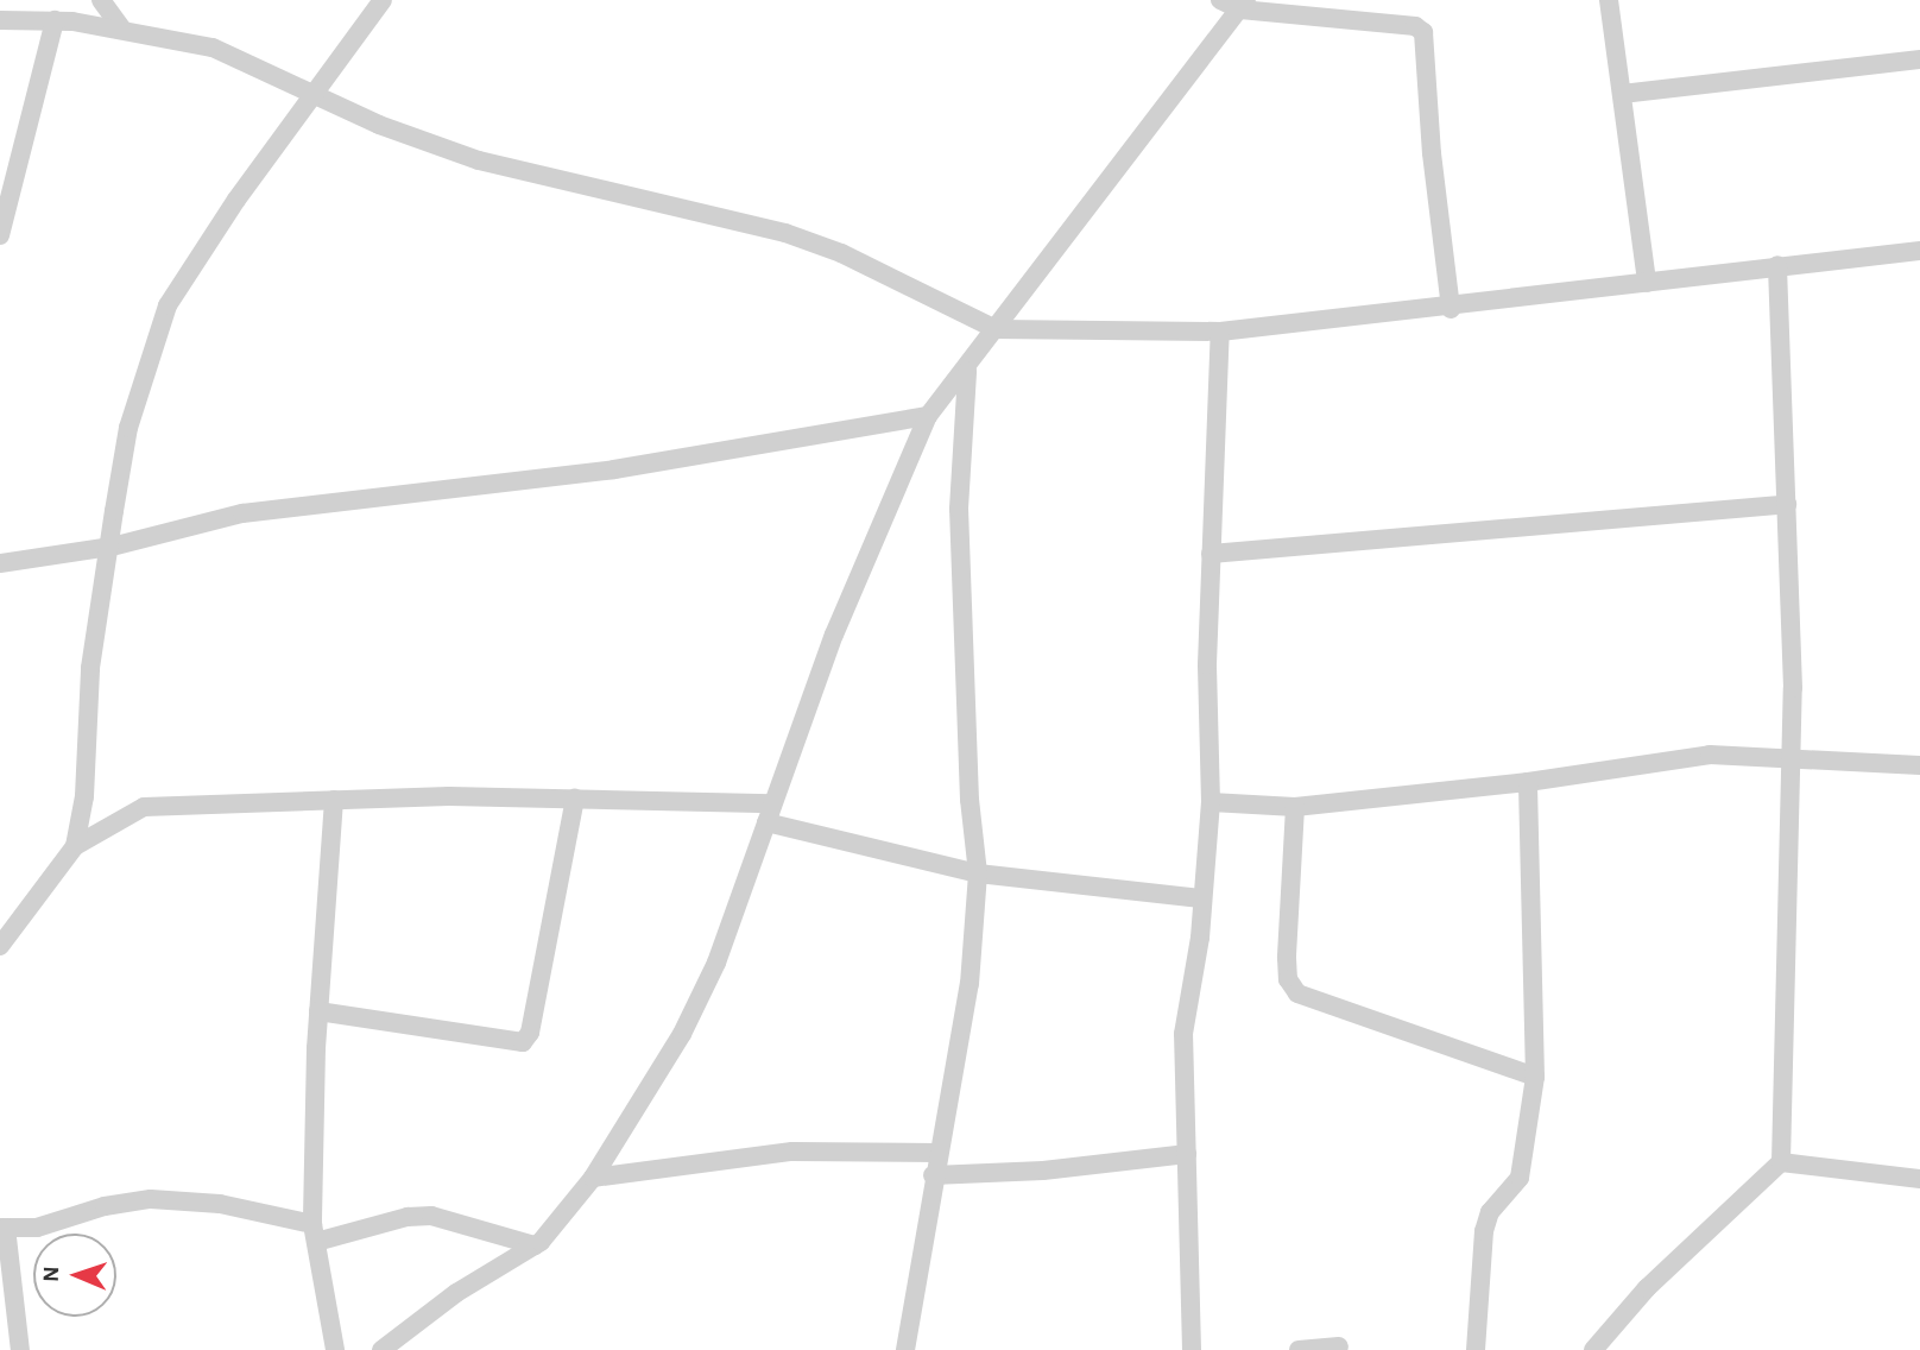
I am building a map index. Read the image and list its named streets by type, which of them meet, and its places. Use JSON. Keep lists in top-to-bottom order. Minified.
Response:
{"north":"left"}
